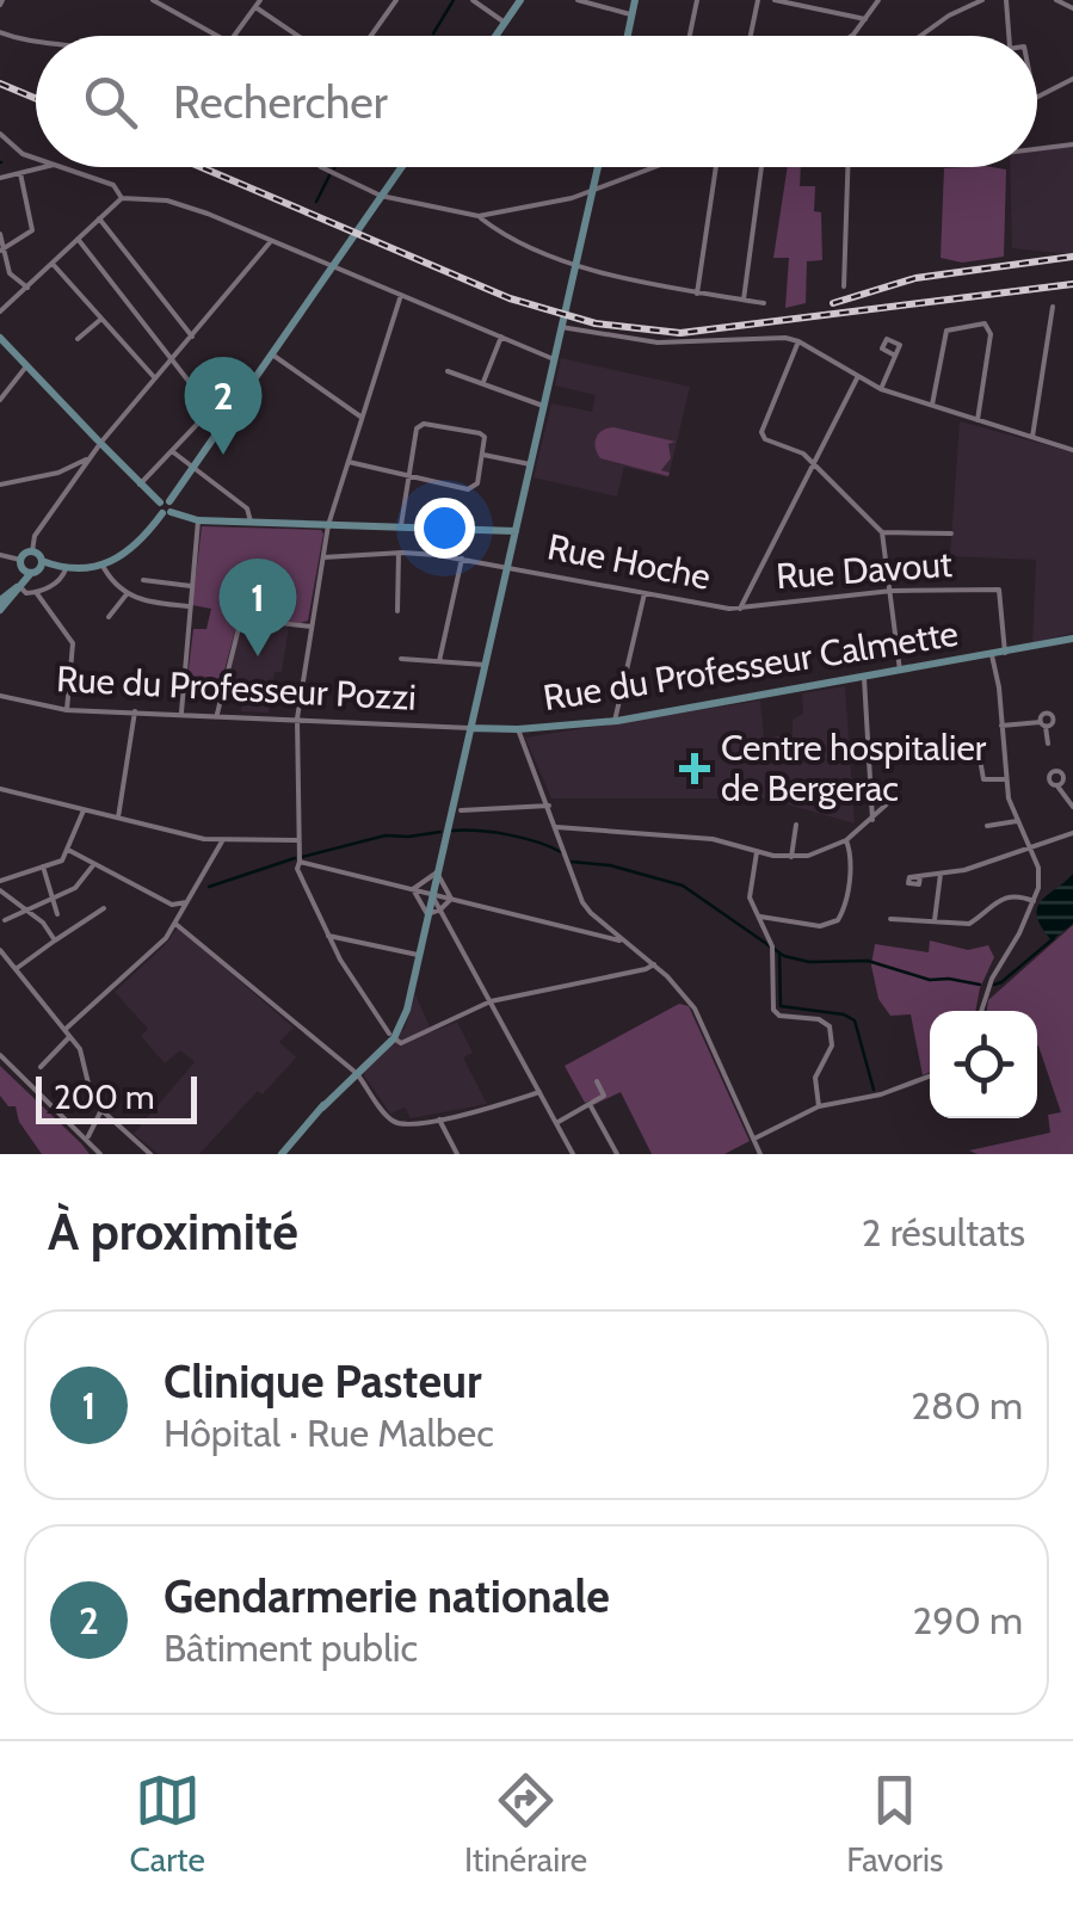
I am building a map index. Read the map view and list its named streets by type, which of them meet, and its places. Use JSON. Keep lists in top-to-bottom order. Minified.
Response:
{"streets":{"main road":["Rue du Professeur Calmette"],"street":["Rue Hoche","Rue Davout","Rue du Professeur Pozzi"]},"crossings":[["Rue Hoche","Rue Davout"],["Rue Davout","Rue du Professeur Calmette"],["Rue du Professeur Calmette","Rue du Professeur Pozzi"]],"places":{"health":["Centre hospitalier de Bergerac"]},"scale_bar":"200 m","page":{"search":"Rechercher","pins":["2","1"],"scale":"200 m","heading":["À proximité","2 résultats"],"list":[{"mark":"1","name":"Clinique Pasteur","note":"Hôpital · Rue Malbec","value":"280 m"},{"mark":"2","name":"Gendarmerie nationale","note":"Bâtiment public","value":"290 m"}],"nav":["Carte","Itinéraire","Favoris"]}}
